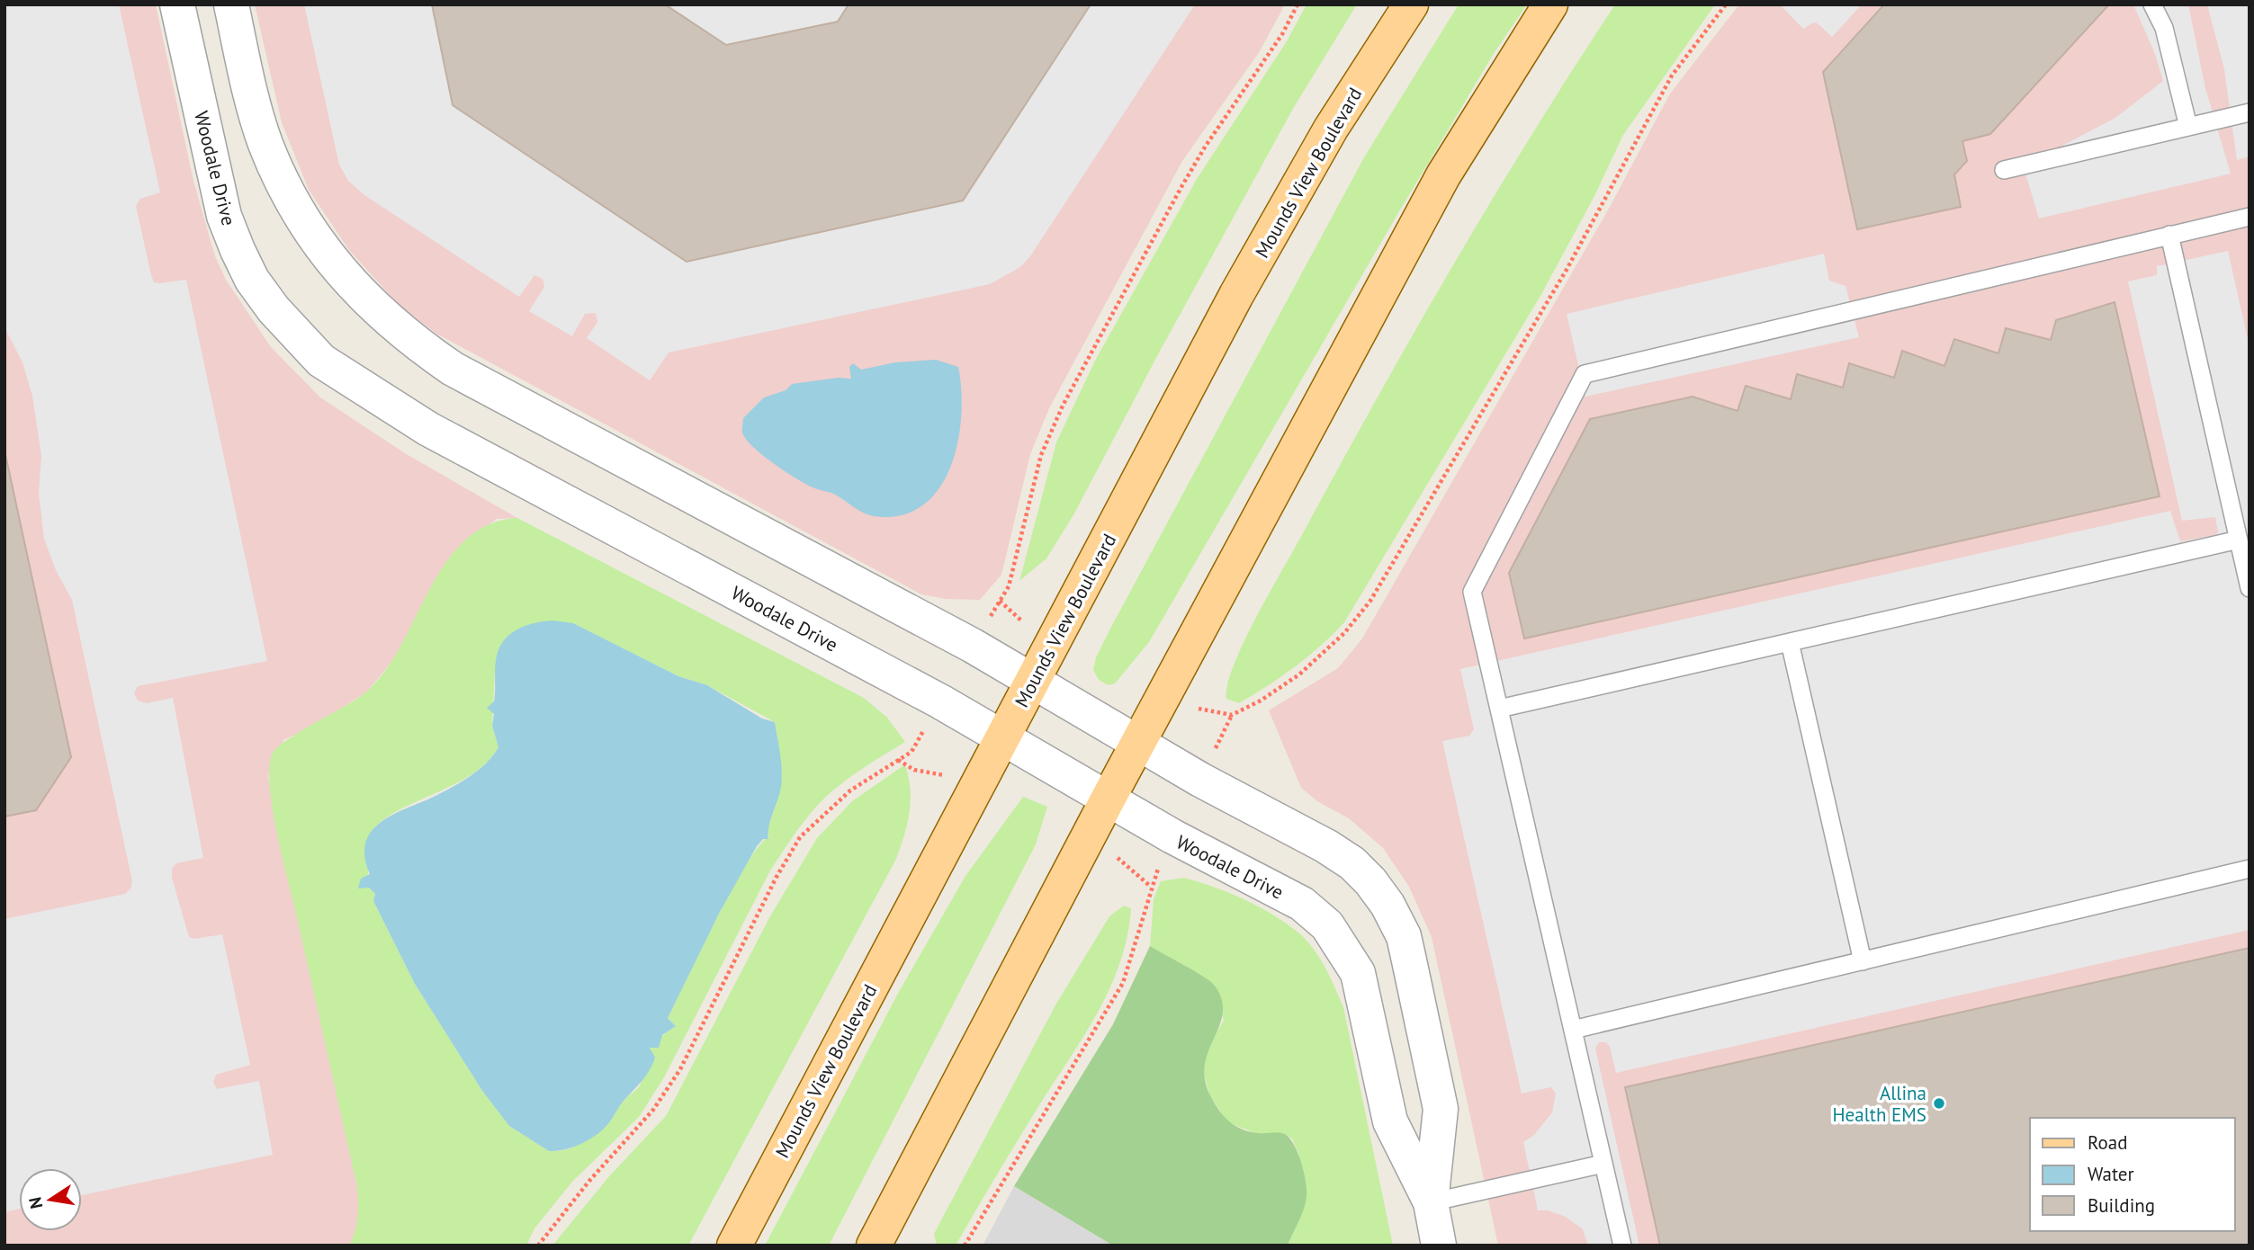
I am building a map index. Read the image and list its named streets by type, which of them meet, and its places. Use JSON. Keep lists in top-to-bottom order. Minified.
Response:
{"streets":{"main road":["Mounds View Boulevard"],"street":["Woodale Drive"]},"crossings":[["Woodale Drive","Mounds View Boulevard"]],"places":["Allina Health EMS"],"legend":["Road","Water","Building"],"north":"left"}
